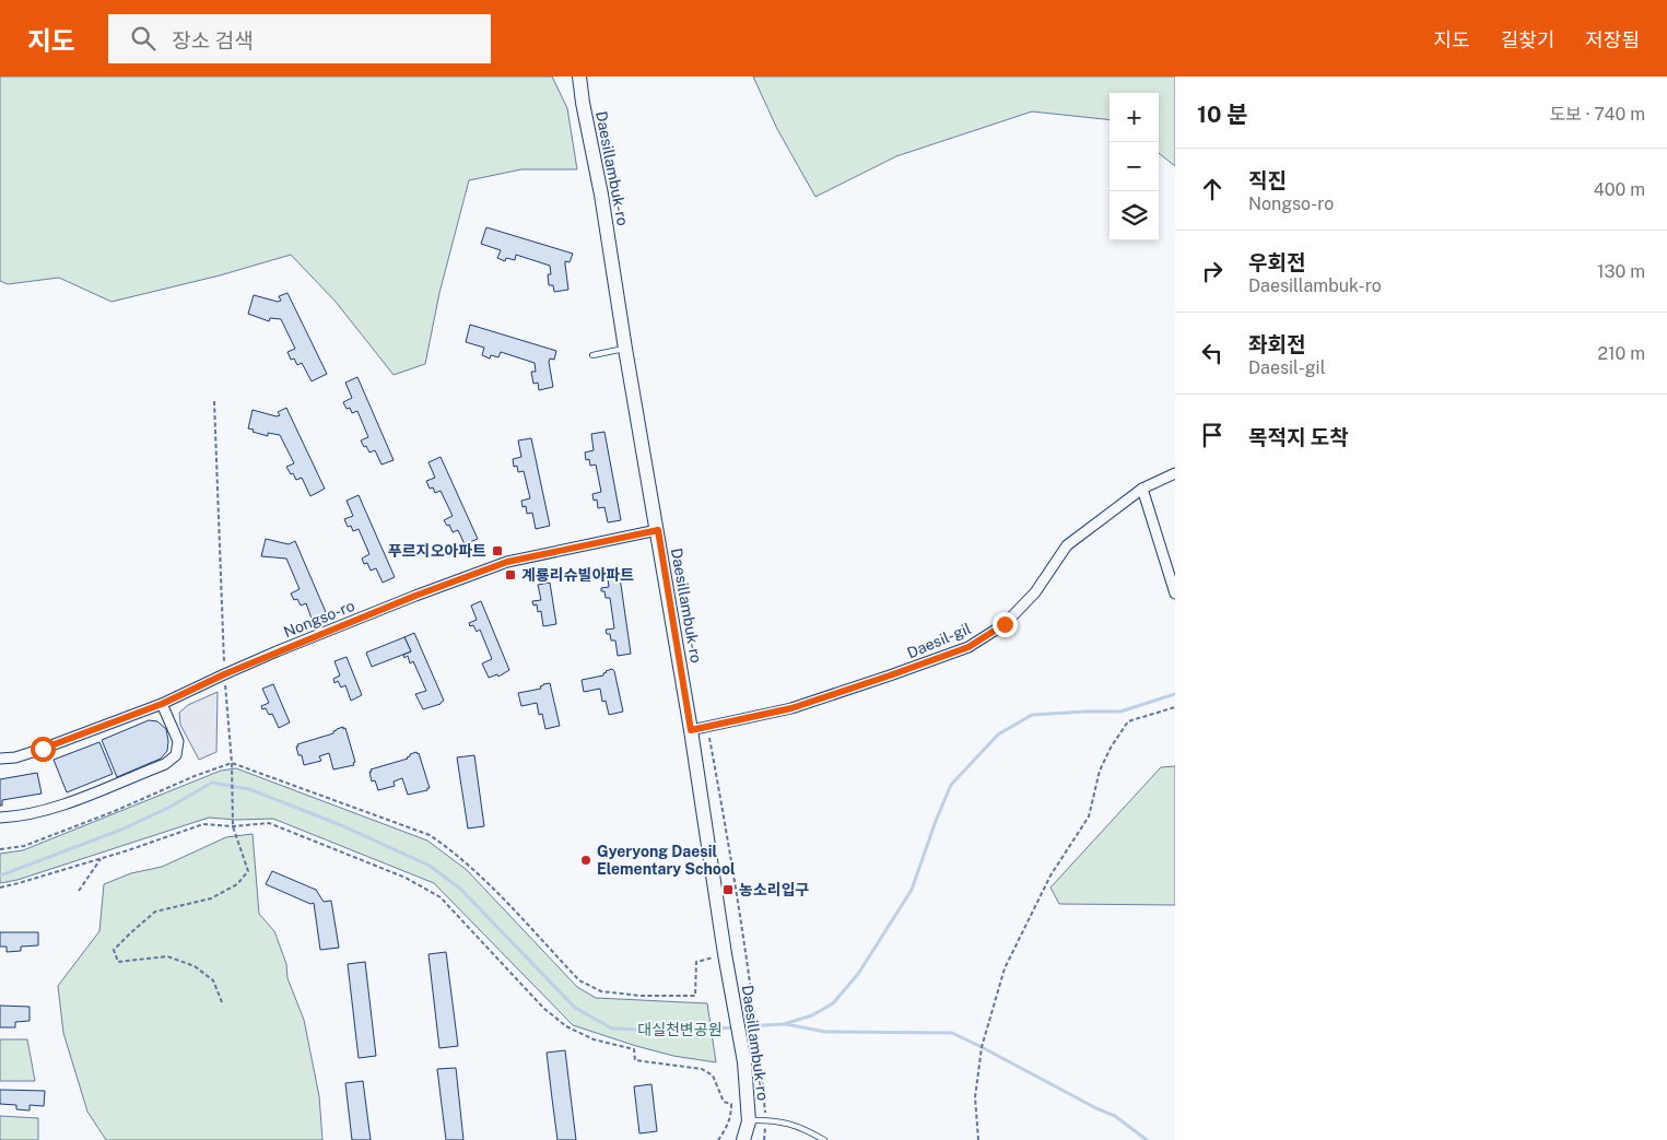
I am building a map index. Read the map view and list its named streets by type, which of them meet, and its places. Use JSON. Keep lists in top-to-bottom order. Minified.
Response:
{"streets":{"street":["Daesillambuk-ro","Nongso-ro","Daesil-gil"]},"crossings":[["Daesillambuk-ro","Nongso-ro"],["Daesillambuk-ro","Daesil-gil"]],"parks":["대실천변공원"],"places":{"transit":["푸르지오아파트","계룡리슈빌아파트","농소리입구"],"other":["Gyeryong Daesil Elementary School"]},"page":{"header":"지도","search":"장소 검색","nav":["지도","길찾기","저장됨"],"heading":["10 분","도보 · 740 m"],"map_buttons":["+","−"],"list":[["직진","Nongso-ro","400 m"],["우회전","Daesillambuk-ro","130 m"],["좌회전","Daesil-gil","210 m"],"목적지 도착"]}}
